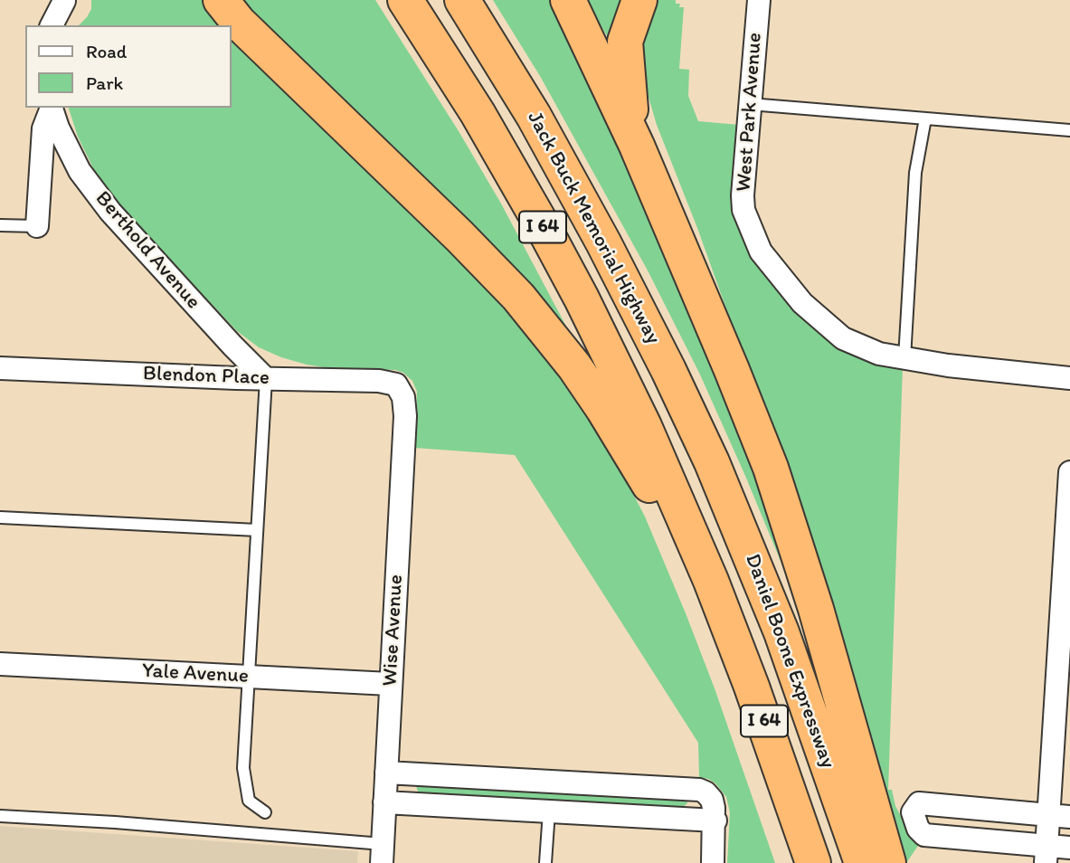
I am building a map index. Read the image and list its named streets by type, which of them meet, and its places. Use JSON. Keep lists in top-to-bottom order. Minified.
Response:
{"streets":{"highway":["I 64","Jack Buck Memorial Highway","Daniel Boone Expressway"],"street":["West Park Avenue","Berthold Avenue","Blendon Place","Wise Avenue","Yale Avenue"]},"crossings":[["Jack Buck Memorial Highway","Daniel Boone Expressway"],["Berthold Avenue","Blendon Place"],["Blendon Place","Wise Avenue"],["Wise Avenue","Yale Avenue"]],"legend":["Road","Park"]}
